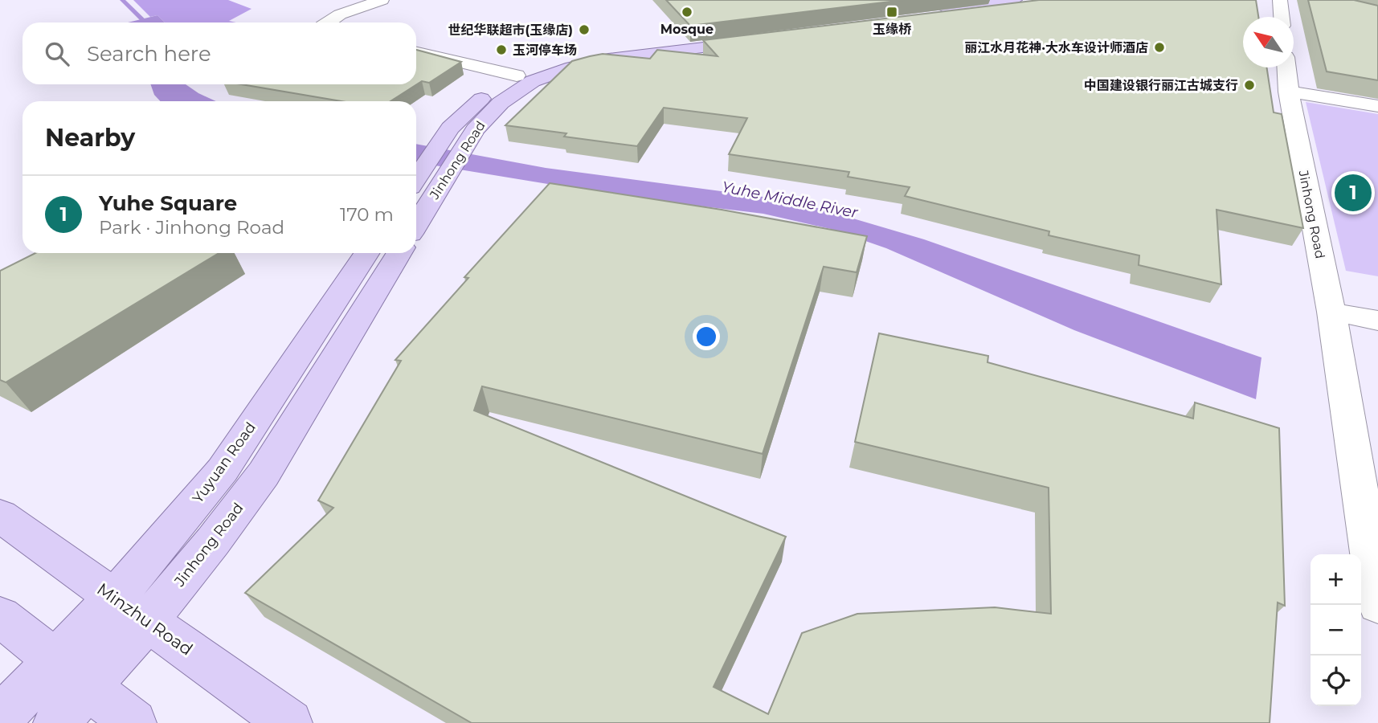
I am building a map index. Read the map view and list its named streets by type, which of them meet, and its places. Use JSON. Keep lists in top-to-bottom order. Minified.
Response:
{"streets":{"main road":["Jinhong Road","Yuyuan Road","Minzhu Road"]},"crossings":[["Jinhong Road","Yuyuan Road"],["Jinhong Road","Minzhu Road"],["Yuyuan Road","Minzhu Road"]],"water":["Yuhe Middle River"],"places":{"other":["Mosque","世纪华联超市(玉缘店)","丽江水月花神·大水车设计师酒店","玉河停车场","中国建设银行丽江古城支行"],"transit":["玉缘桥"]},"north":"top left","page":{"search":"Search here","heading":"Nearby","pins":"1","list":[{"mark":"1","name":"Yuhe Square","note":"Park · Jinhong Road","value":"170 m"}],"map_buttons":["+","−"]}}
